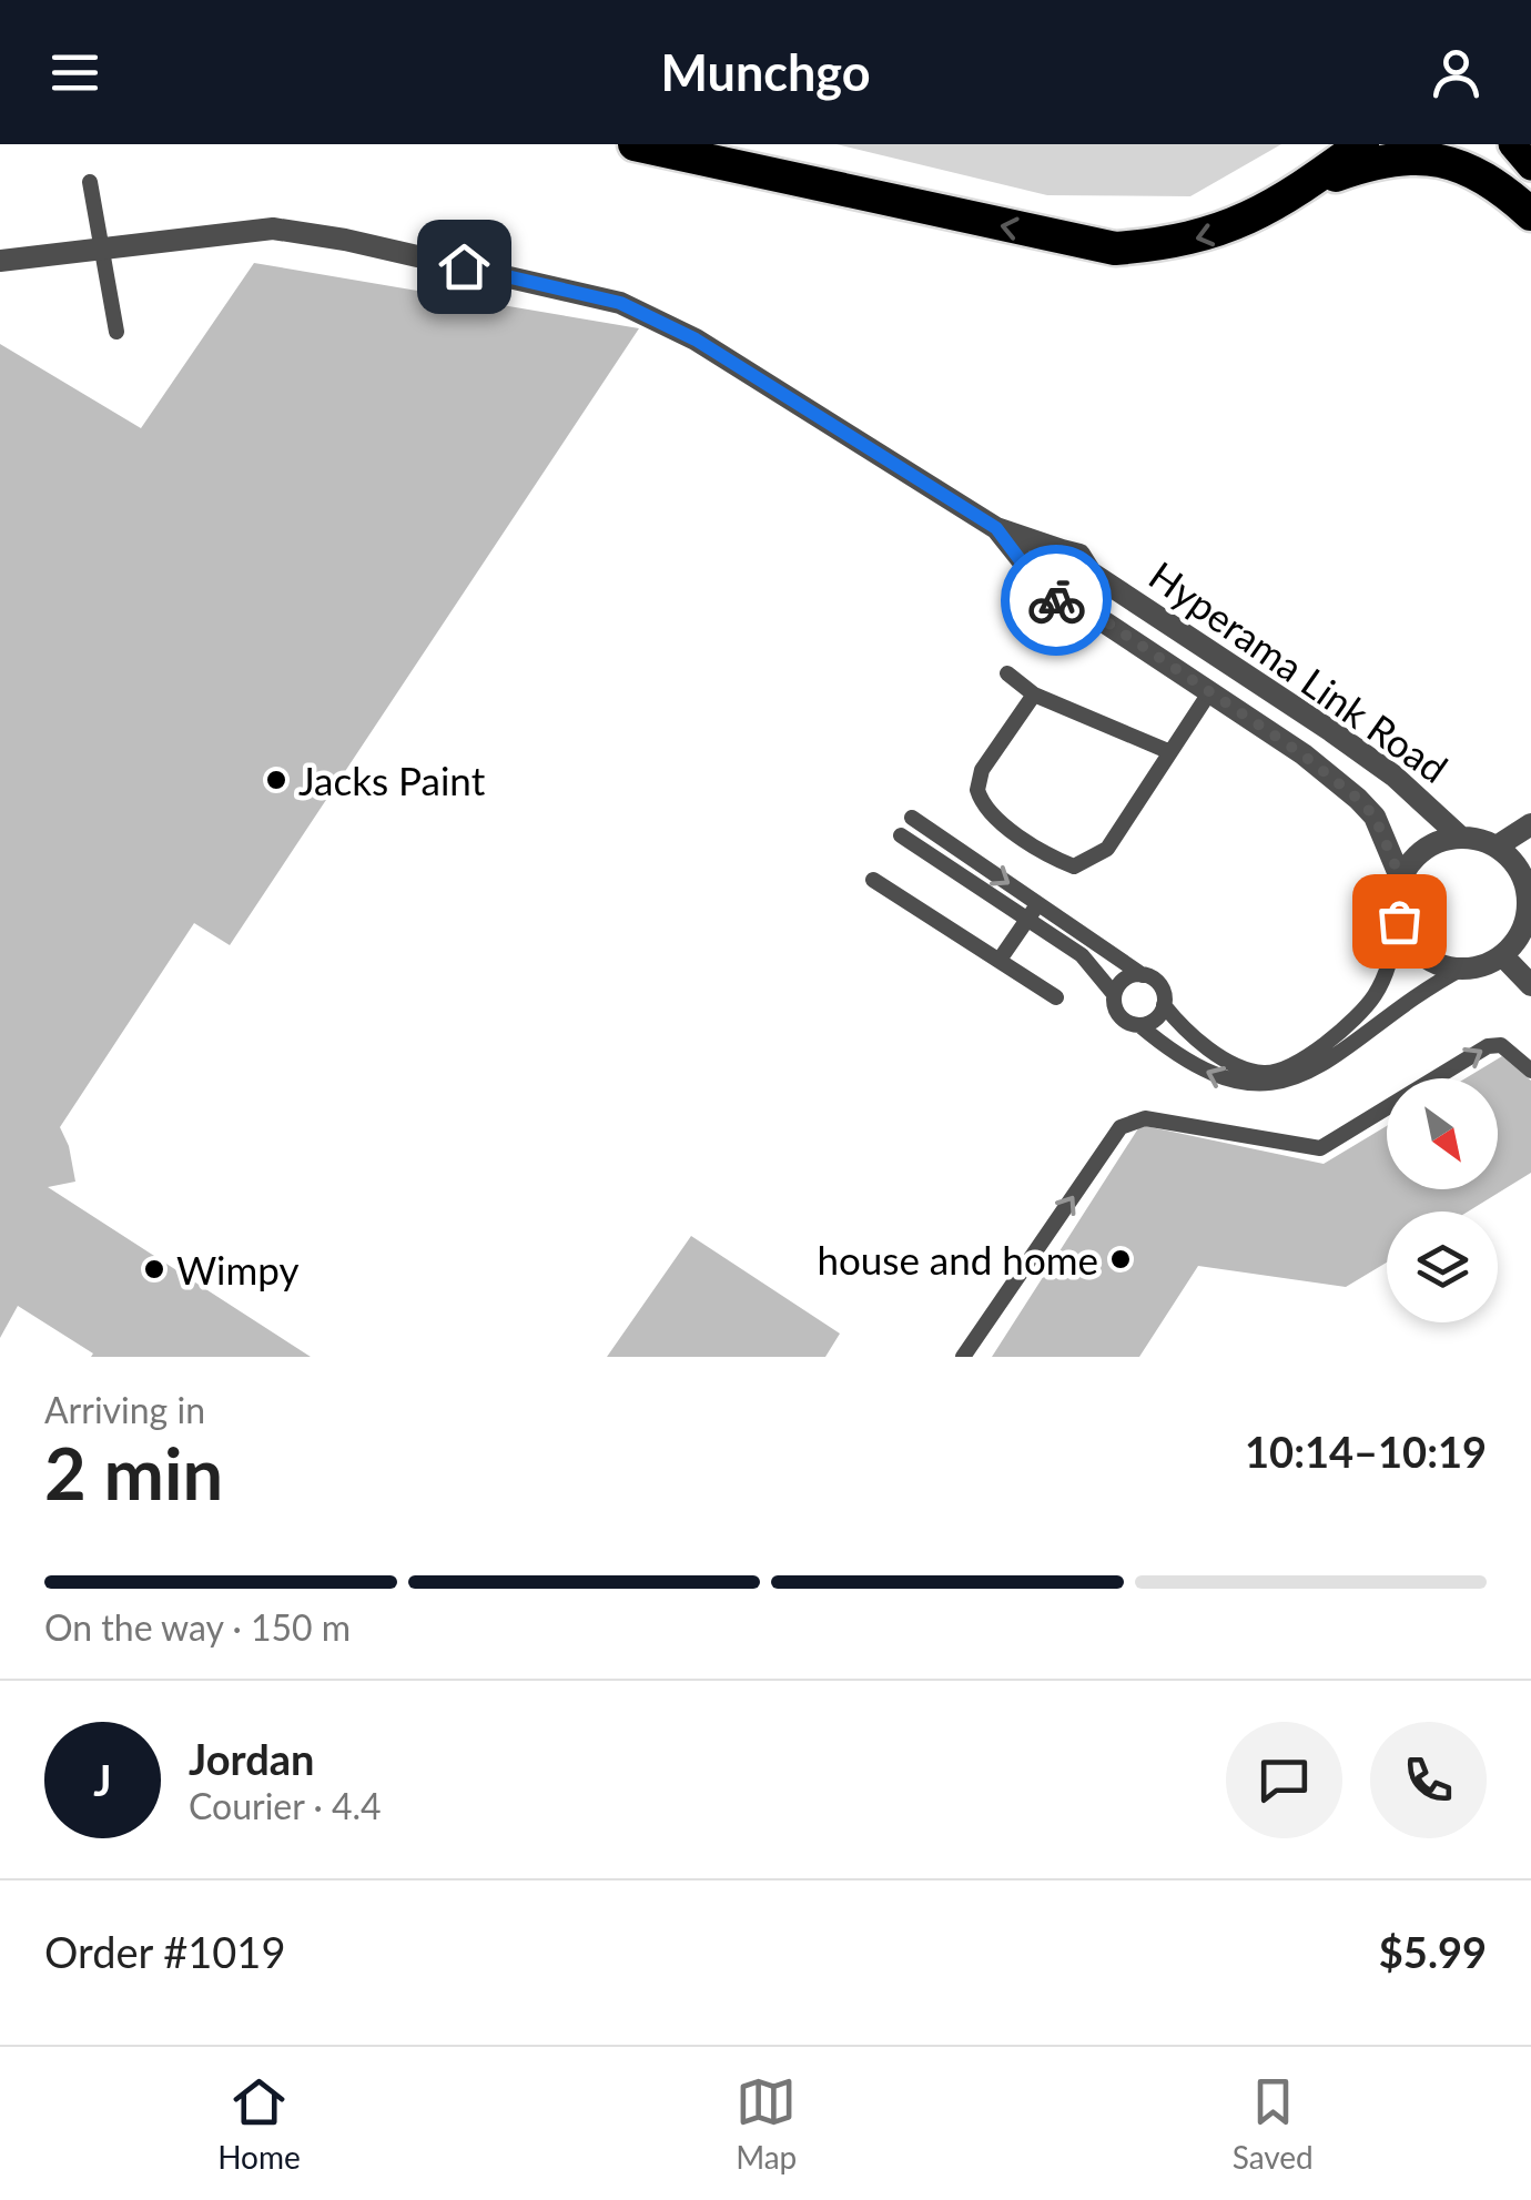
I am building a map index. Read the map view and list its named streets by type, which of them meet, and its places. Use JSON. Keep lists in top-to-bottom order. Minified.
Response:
{"streets":{"street":["Hyperama Link Road"]},"places":["Jacks Paint","house and home","Wimpy"],"north":"bottom right","page":{"header":"Munchgo","heading":["2 min","Arriving in","10:14–10:19"],"panel":["Jordan","Courier · 4.4","Order #1019","$5.99"],"bar":"On the way · 150 m","round":"J","tabs":["Home","Map","Saved"]}}
